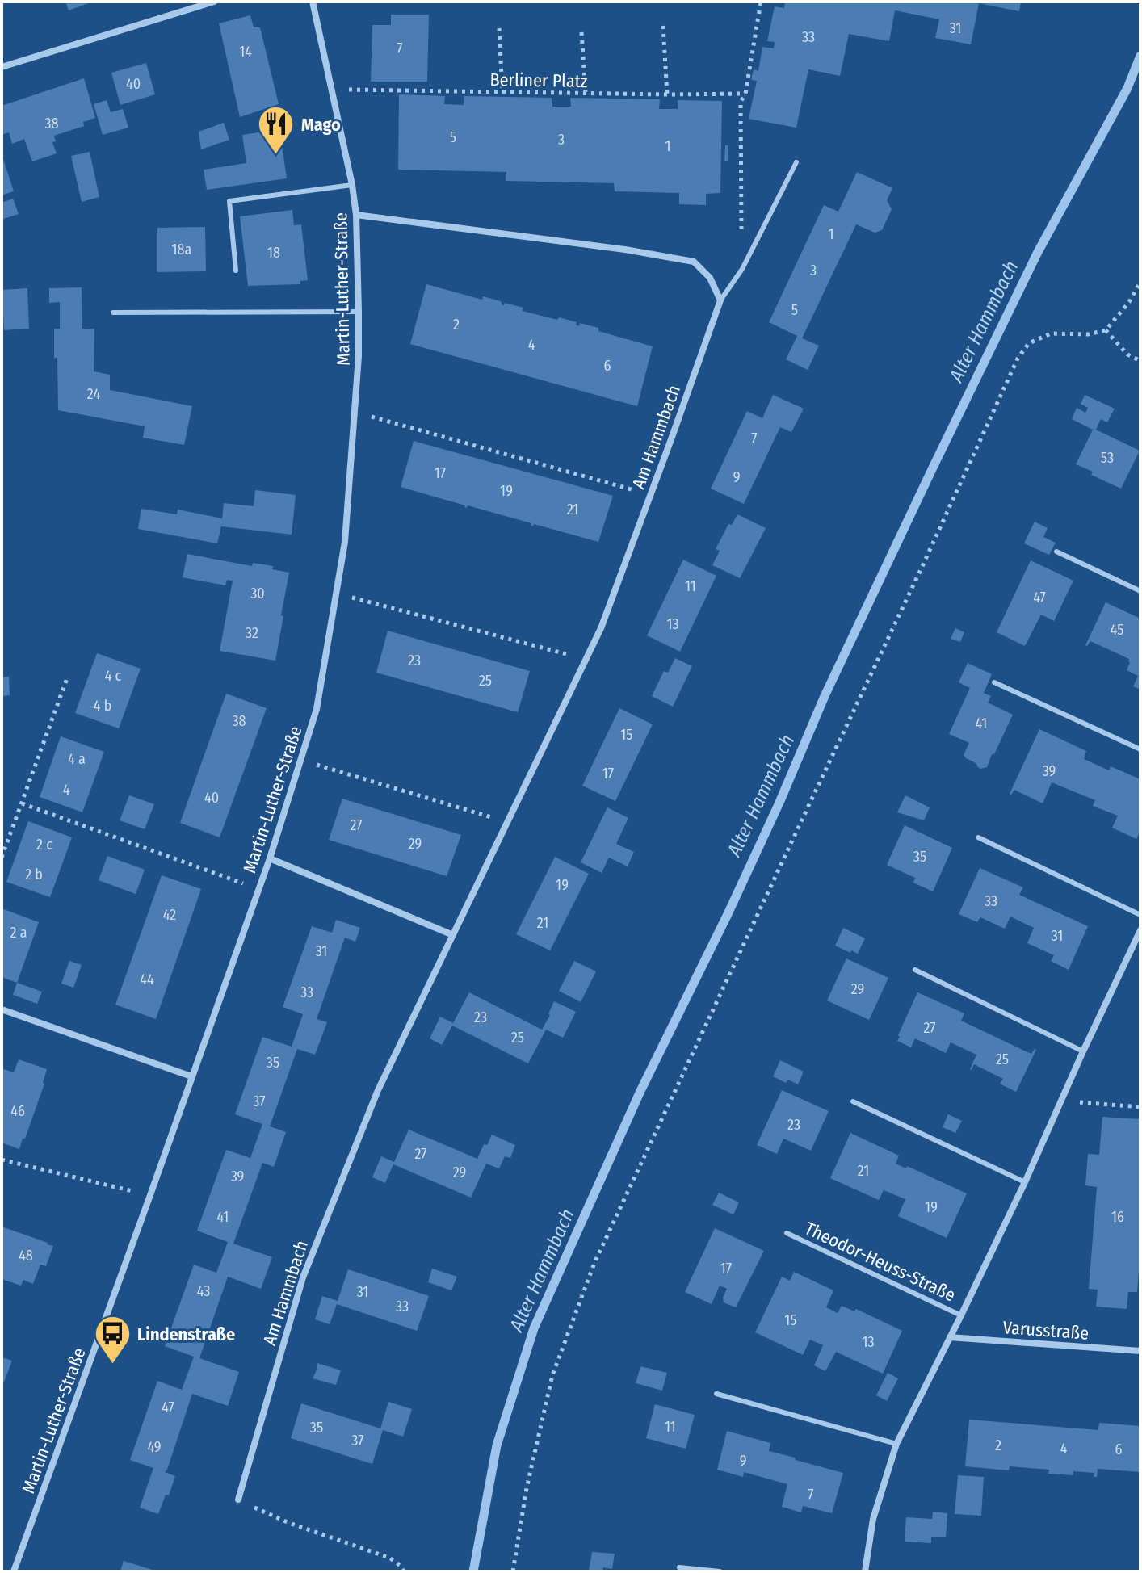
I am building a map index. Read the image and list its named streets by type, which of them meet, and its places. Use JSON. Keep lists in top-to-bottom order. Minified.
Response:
{"streets":{"street":["Martin-Luther-Straße","Am Hammbach","Theodor-Heuss-Straße","Varusstraße"],"path":["Berliner Platz"]},"crossings":[["Berliner Platz","Martin-Luther-Straße"],["Theodor-Heuss-Straße","Varusstraße"]],"water":["Alter Hammbach"],"places":{"restaurant":["Mago"],"bus stop":["Lindenstraße"]},"house_numbers":["31","33","7","14","40","38","5","3","1","1","18a","18","3","5","2","4","6","24","7","53","17","9","19","21","11","30","47","13","45","32","23","4 c","25","4 b","38","41","15","4 a","39","17","4","40","27","29","2 c","35","2 b","19","33","42","21","2 a","31","31","44","29","33","23","27","25","25","35","37","46","23","27","21","29","39","19","41","16","48","17","43","31","33","15","13","47","11","35","37","2","49","4","6","9","7"]}
